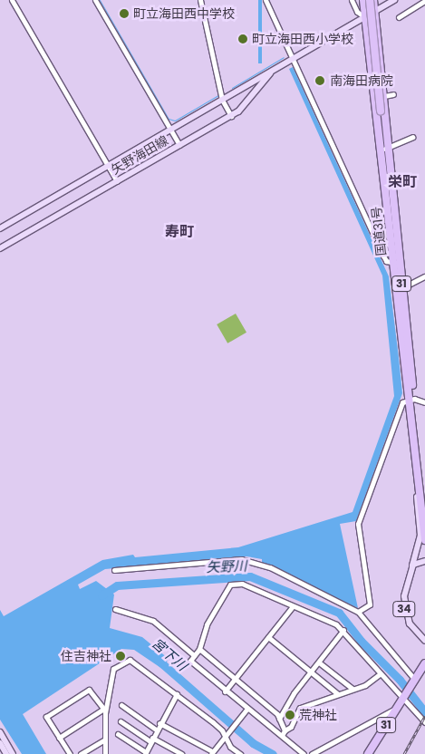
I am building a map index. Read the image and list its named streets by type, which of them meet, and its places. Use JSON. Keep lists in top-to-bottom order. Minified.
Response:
{"streets":{"highway":["国道31号","31"],"main road":["矢野海田線","34"]},"crossings":[["矢野海田線","国道31号"],["国道31号","34"]],"districts":["栄町","寿町"],"water":["矢野川","宮下川"],"places":["町立海田西中学校","町立海田西小学校","南海田病院","住吉神社","荒神社"]}
